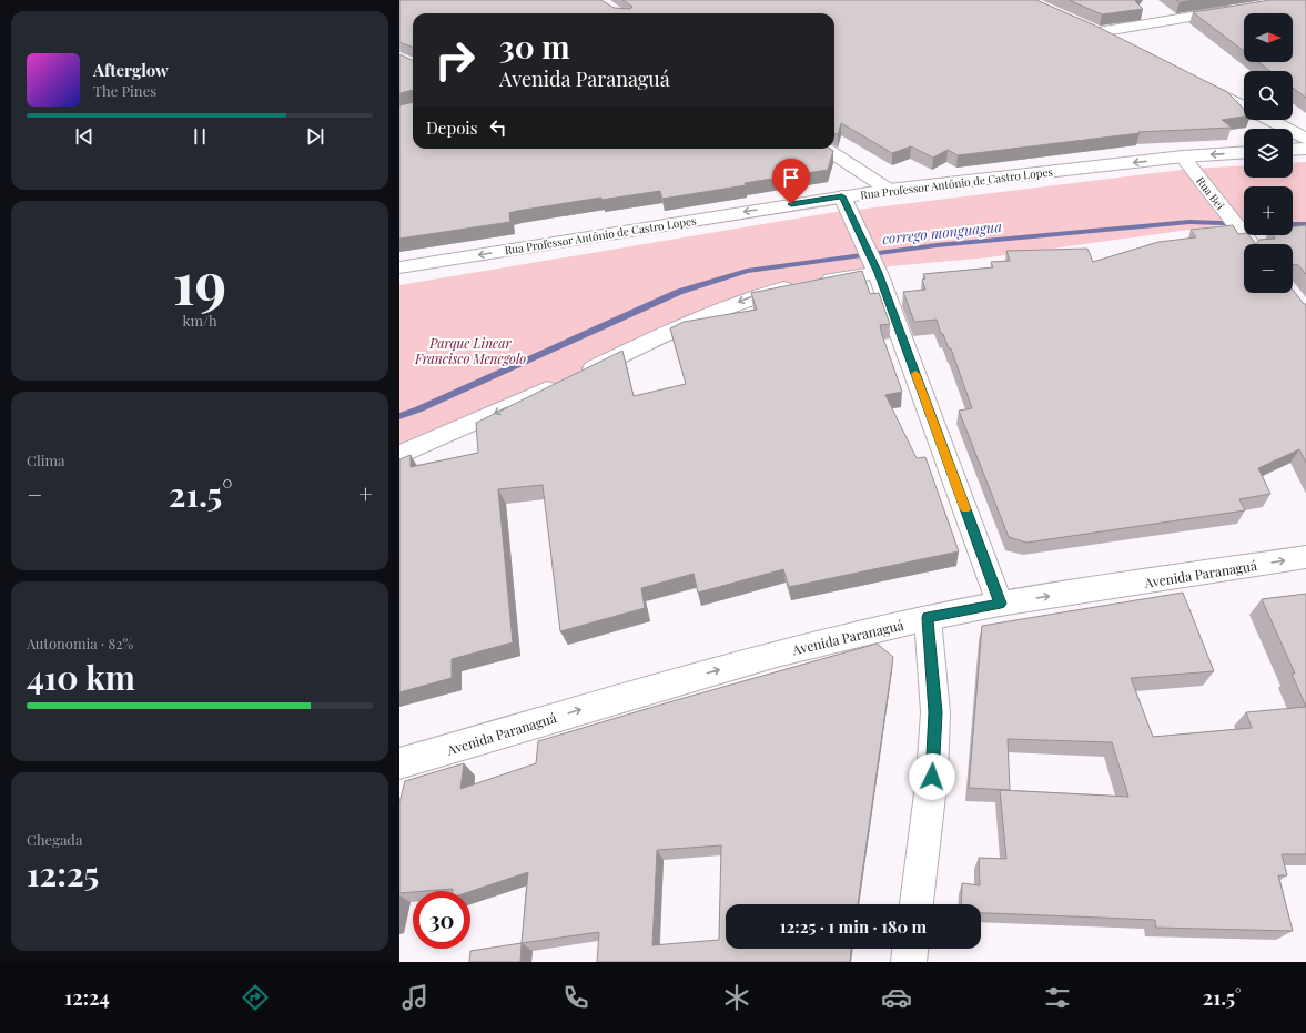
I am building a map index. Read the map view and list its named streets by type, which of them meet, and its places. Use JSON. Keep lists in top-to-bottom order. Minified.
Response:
{"streets":{"street":["Rua Professor Antônio de Castro Lopes","Rua Bei","Avenida Paranaguá"]},"crossings":[["Rua Professor Antônio de Castro Lopes","Rua Bei"]],"one_way":["Avenida Paranaguá"],"water":["corrego monguagua"],"parks":["Parque Linear Francisco Menegolo"],"north":"right","page":{"map_buttons":["+","−"],"turn":["30 m","Avenida Paranaguá"],"song":["Afterglow","The Pines"],"then":"Depois","tile":[["19","km/h"],"Clima",["Autonomia · 82%","410 km"],["Chegada","12:25"]],"heat":["−","21.5°","+"],"limit":"30","trip":"12:25 · 1 min · 180 m","tabs":["12:24","21.5°"]}}
